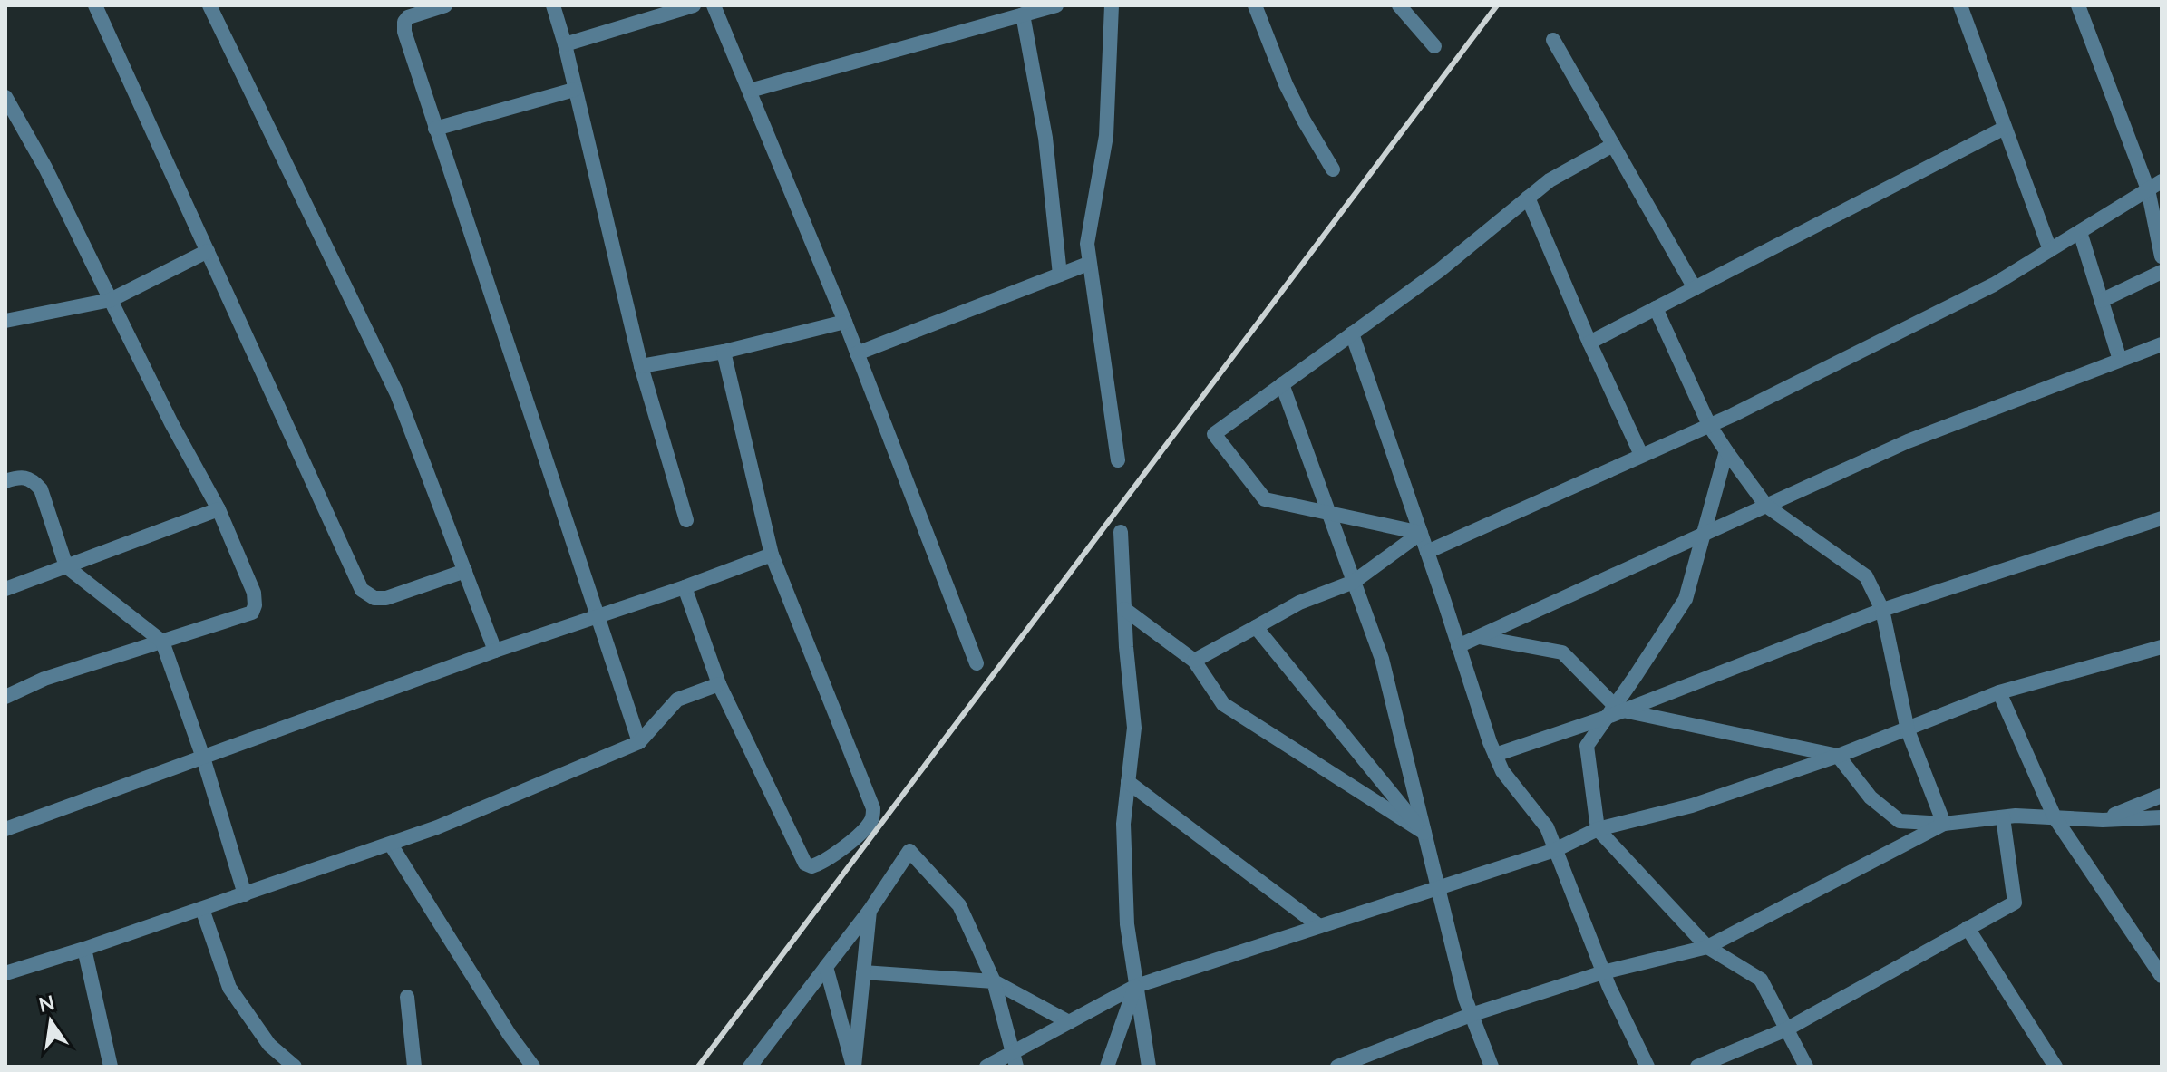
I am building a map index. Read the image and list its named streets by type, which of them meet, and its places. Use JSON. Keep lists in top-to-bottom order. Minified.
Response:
{"north":"top"}
